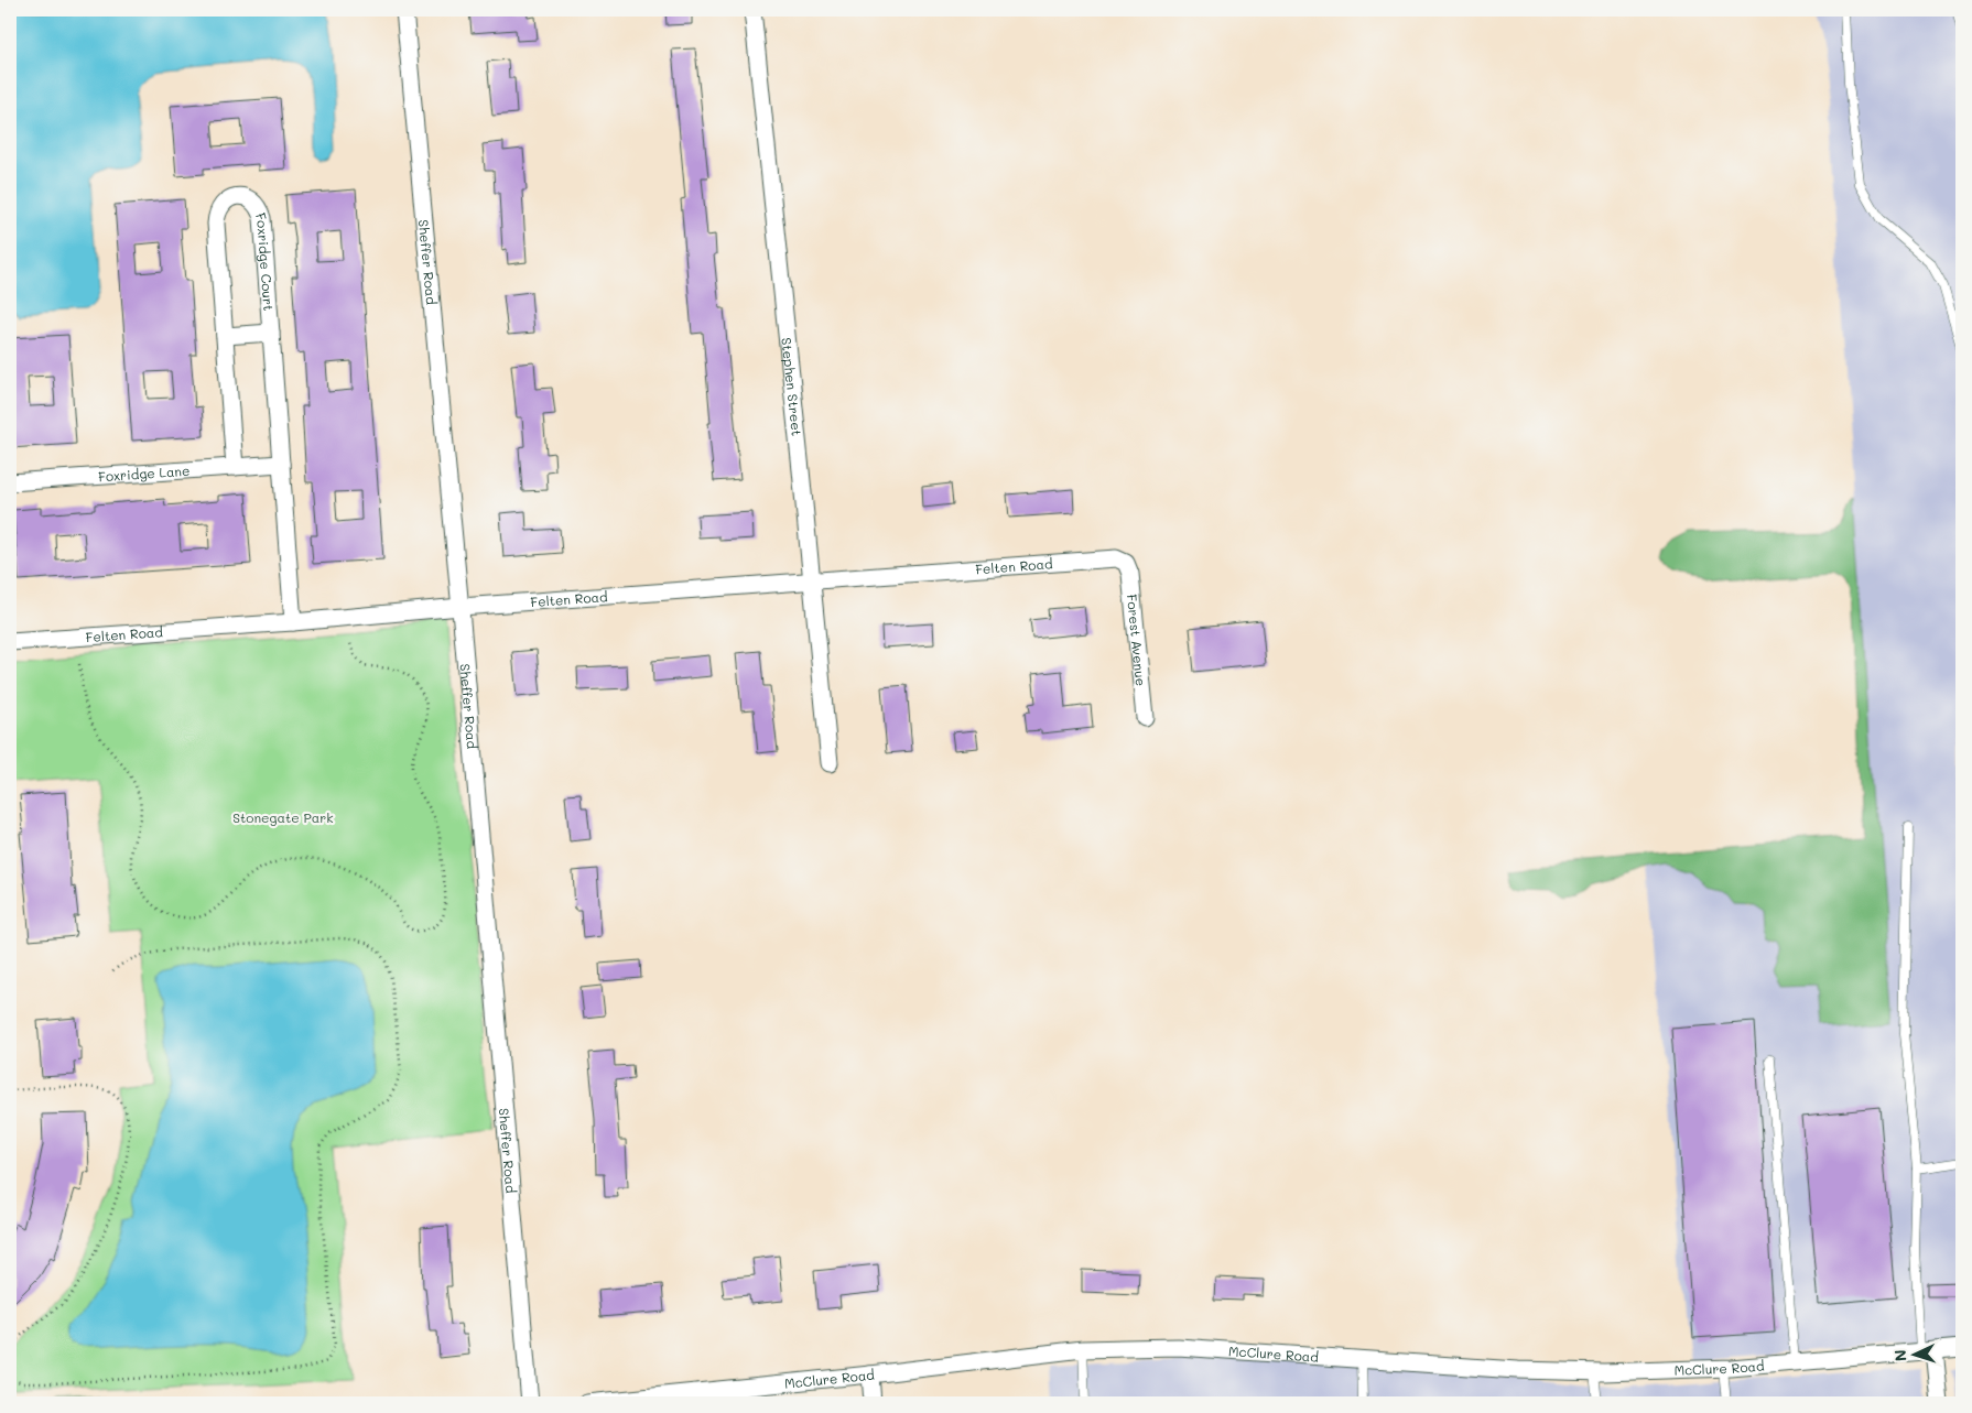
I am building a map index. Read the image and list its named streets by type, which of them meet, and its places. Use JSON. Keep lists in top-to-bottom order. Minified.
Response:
{"streets":{"street":["Foxridge Court","Sheffer Road","Stephen Street","Foxridge Lane","Felten Road","Forest Avenue","McClure Road"]},"crossings":[["Foxridge Court","Foxridge Lane"],["Foxridge Court","Felten Road"],["Sheffer Road","Felten Road"],["Stephen Street","Felten Road"],["Felten Road","Forest Avenue"]],"parks":["Stonegate Park"],"north":"left"}
